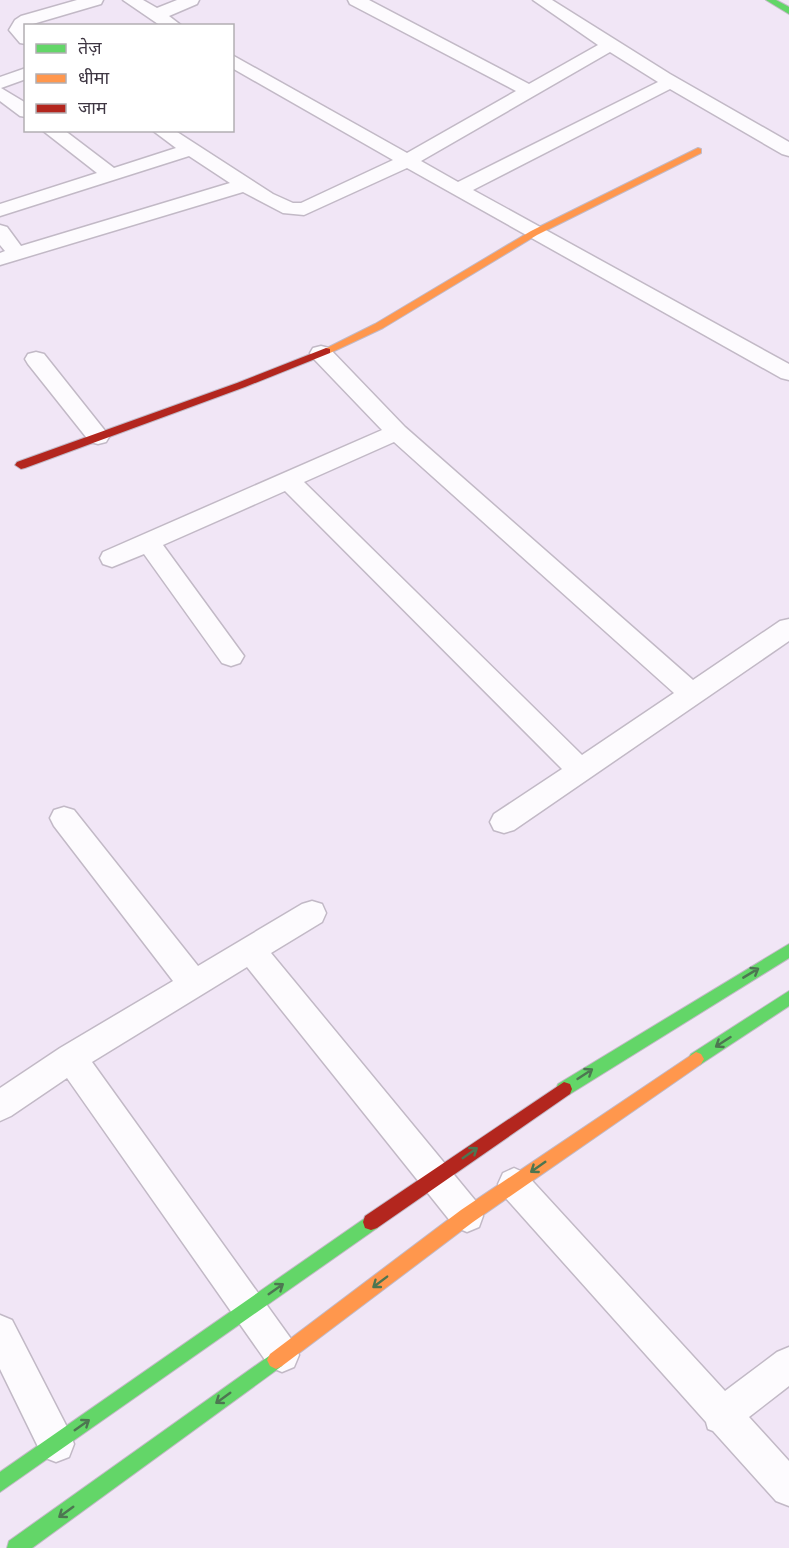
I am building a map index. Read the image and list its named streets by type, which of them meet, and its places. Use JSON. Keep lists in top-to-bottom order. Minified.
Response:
{"legend":["तेज़","धीमा","जाम"]}
